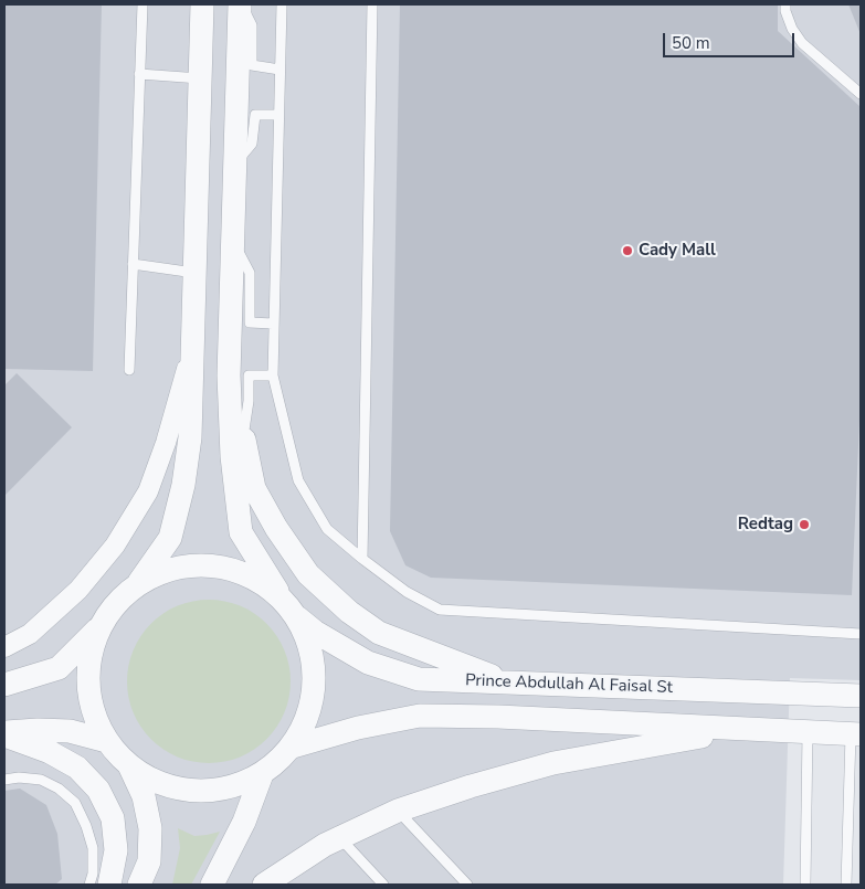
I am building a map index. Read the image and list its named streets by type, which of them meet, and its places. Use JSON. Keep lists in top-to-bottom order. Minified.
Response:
{"streets":{"street":["Prince Abdullah Al Faisal St"]},"places":["Cady Mall","Redtag"],"scale_bar":"50 m"}
